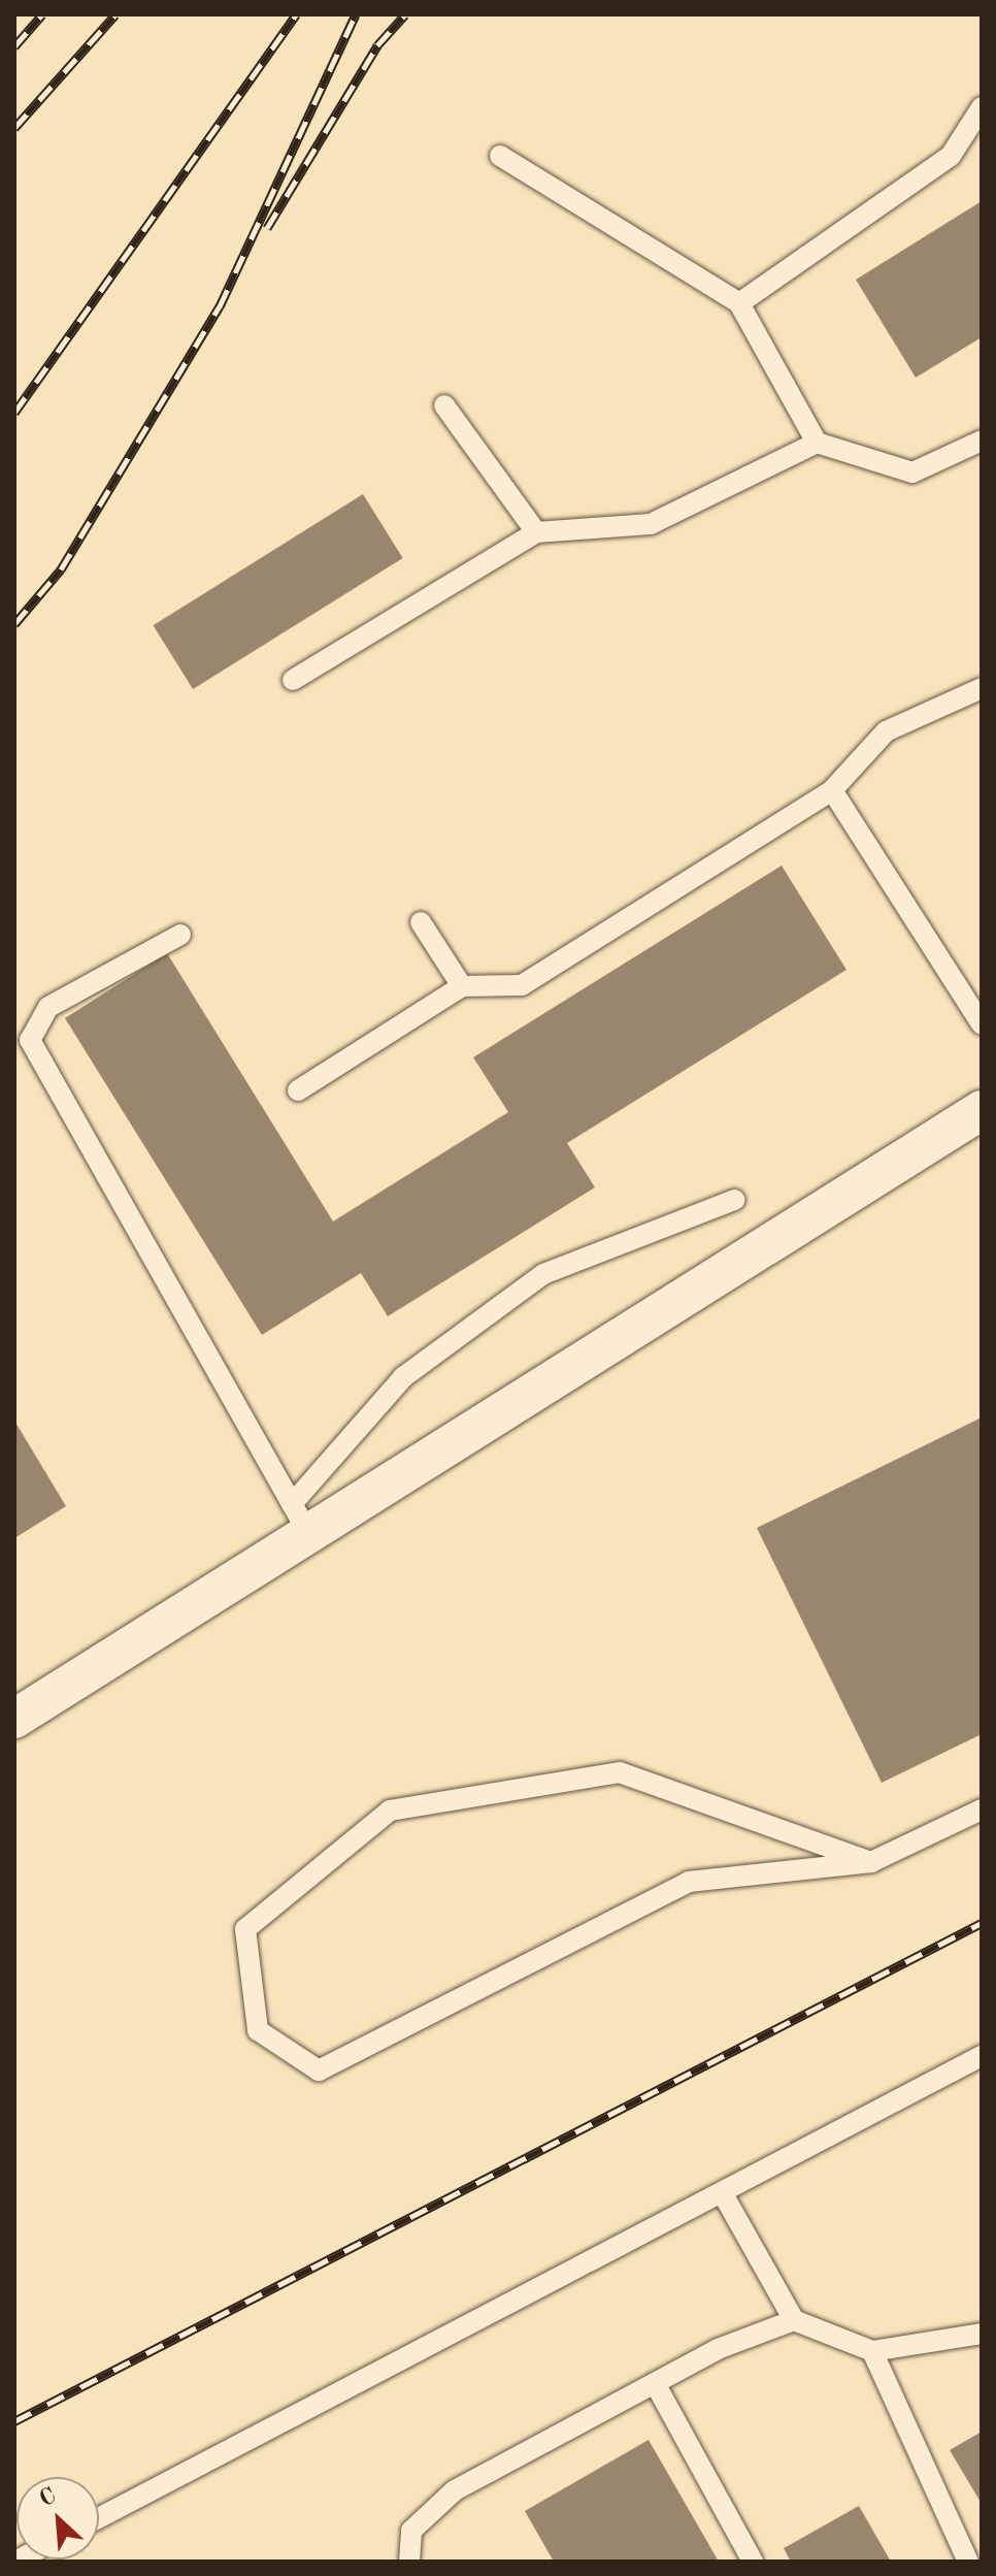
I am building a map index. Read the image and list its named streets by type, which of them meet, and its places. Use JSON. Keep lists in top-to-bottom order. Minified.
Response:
{"north":"top left"}
